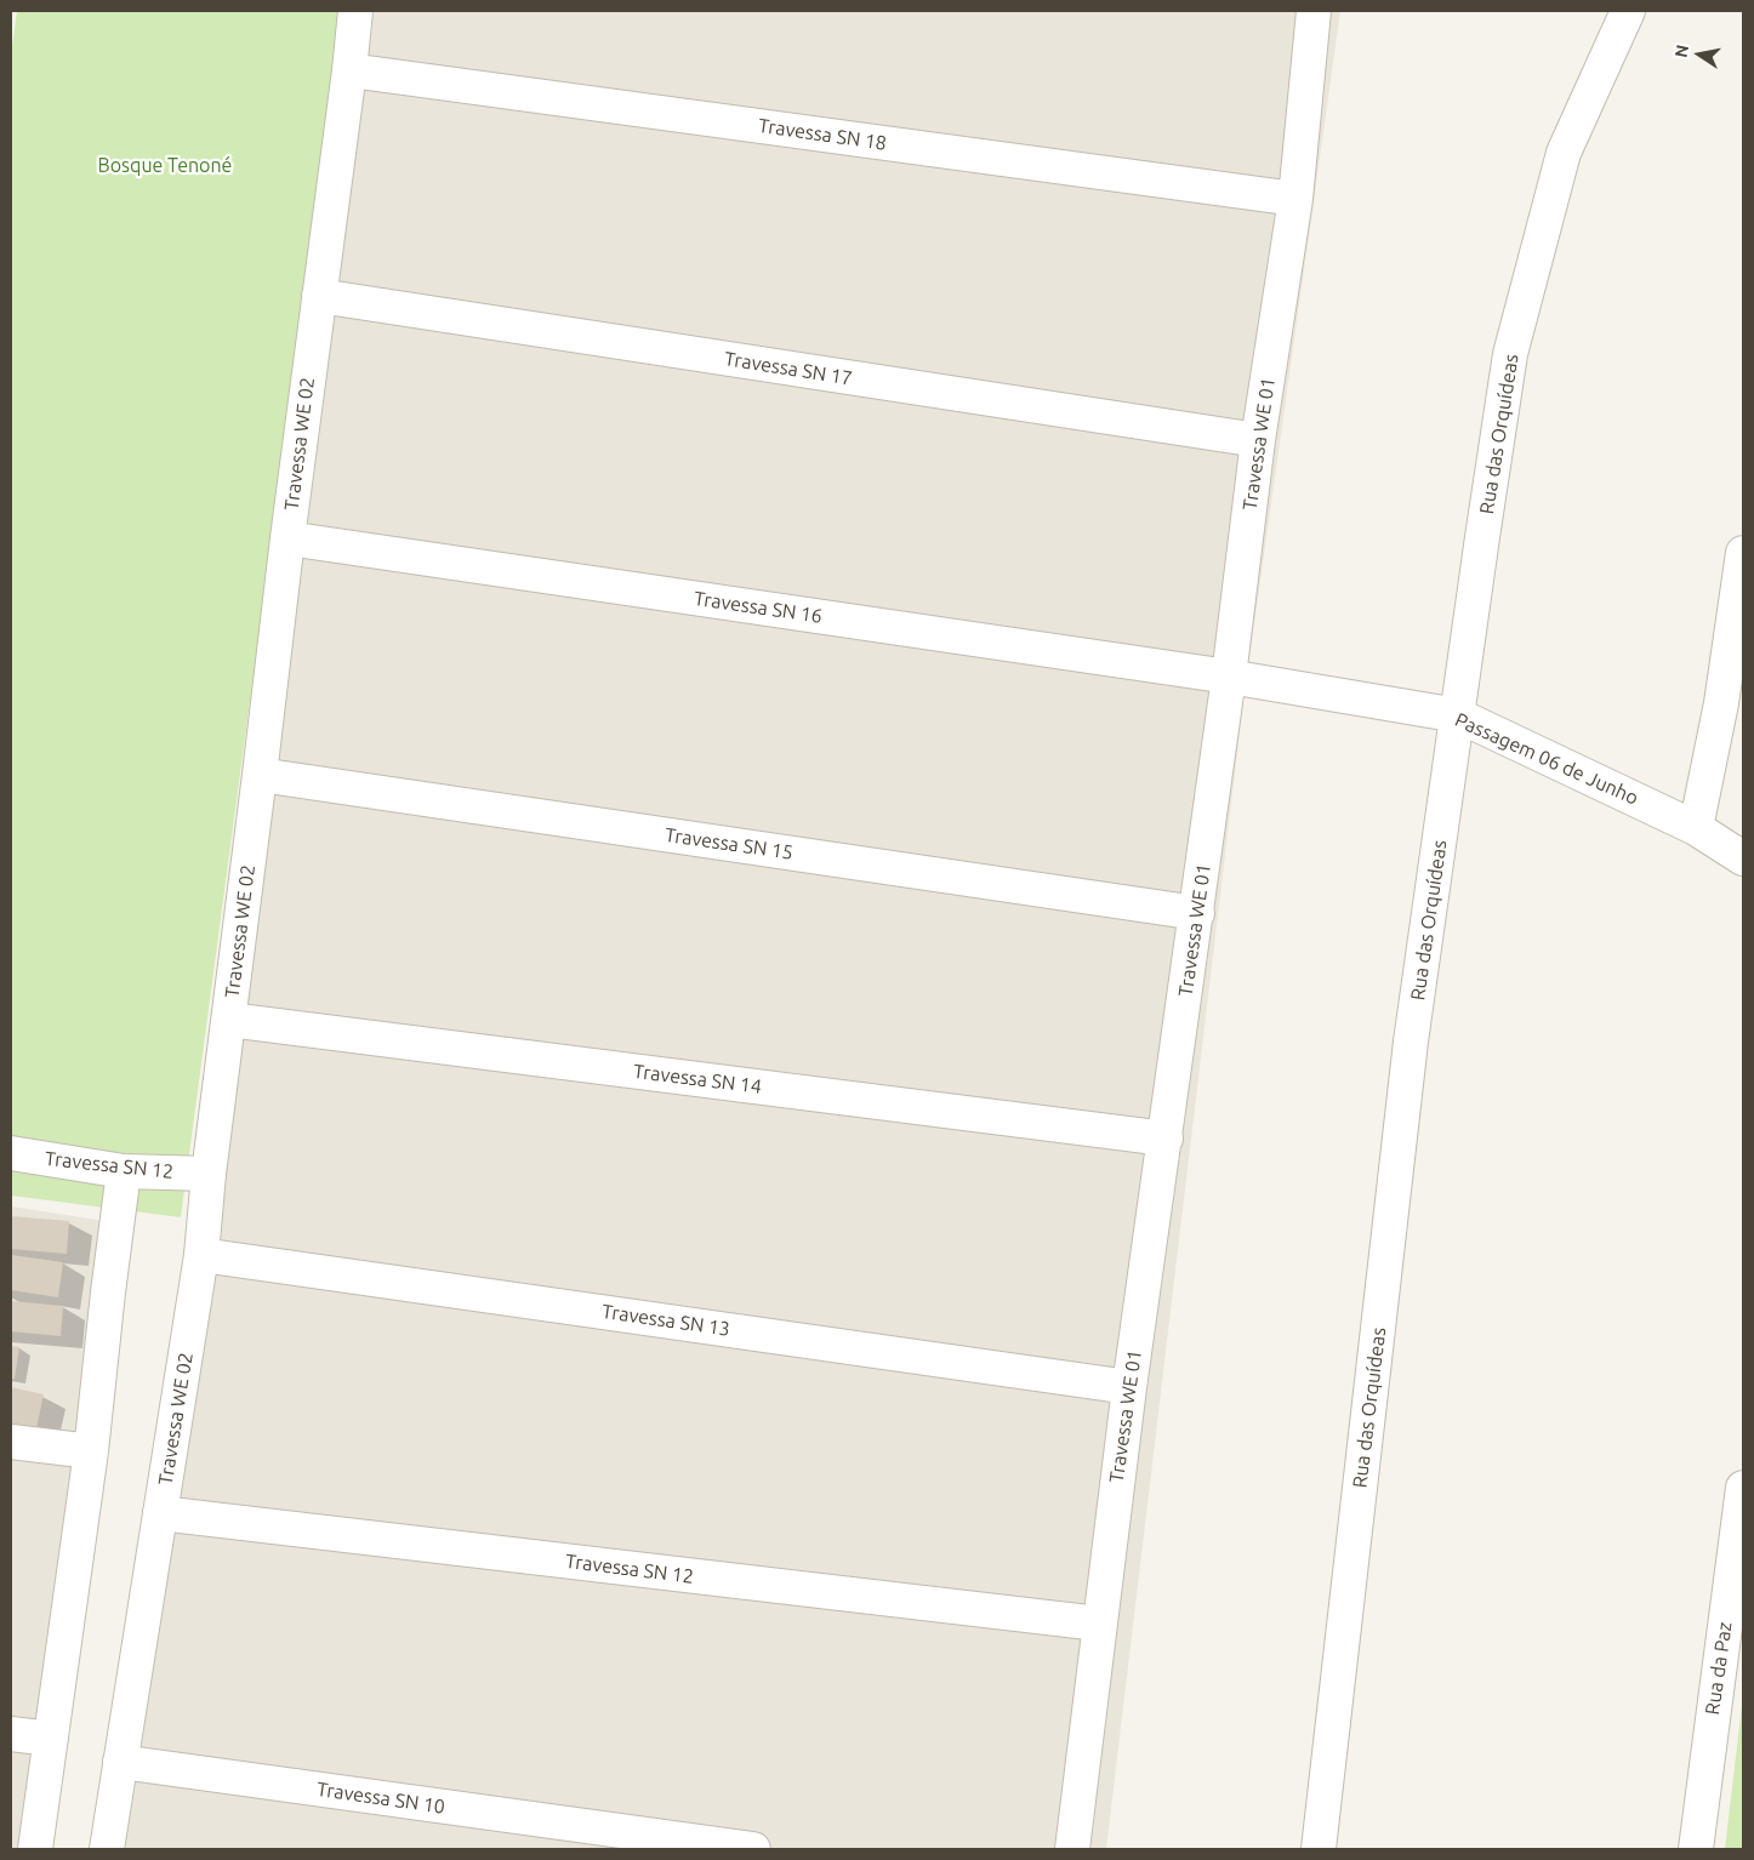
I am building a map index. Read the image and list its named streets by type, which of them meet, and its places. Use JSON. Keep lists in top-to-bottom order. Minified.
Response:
{"streets":{"street":["Travessa SN 18","Travessa SN 17","Rua das Orquídeas","Travessa WE 02","Travessa WE 01","Travessa SN 16","Passagem 06 de Junho","Travessa SN 15","Travessa SN 14","Travessa SN 12","Travessa SN 13","Rua da Paz","Travessa SN 10"]},"crossings":[["Travessa SN 18","Travessa WE 02"],["Travessa SN 18","Travessa WE 01"],["Travessa SN 17","Travessa WE 02"],["Travessa SN 17","Travessa WE 01"],["Rua das Orquídeas","Passagem 06 de Junho"],["Travessa WE 02","Travessa SN 16"],["Travessa WE 02","Travessa SN 15"],["Travessa WE 02","Travessa SN 14"],["Travessa WE 02","Travessa SN 12"],["Travessa WE 02","Travessa SN 13"],["Travessa WE 02","Travessa SN 10"],["Travessa WE 01","Travessa SN 16"],["Travessa WE 01","Passagem 06 de Junho"],["Travessa WE 01","Travessa SN 15"],["Travessa WE 01","Travessa SN 14"],["Travessa WE 01","Travessa SN 12"],["Travessa WE 01","Travessa SN 13"],["Travessa SN 16","Passagem 06 de Junho"]],"parks":["Bosque Tenoné"],"north":"left"}
